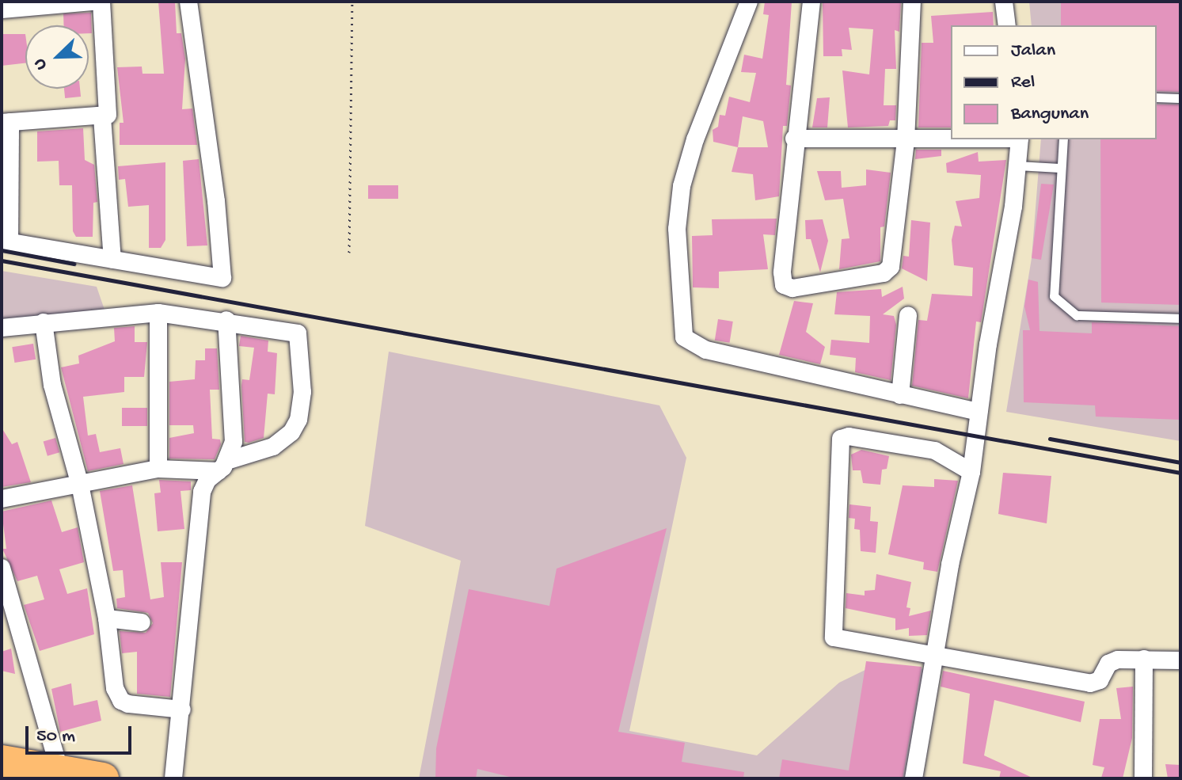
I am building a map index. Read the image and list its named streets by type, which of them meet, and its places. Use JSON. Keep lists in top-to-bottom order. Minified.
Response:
{"legend":["Jalan","Rel","Bangunan"],"scale_bar":"50 m","north":"bottom left"}
